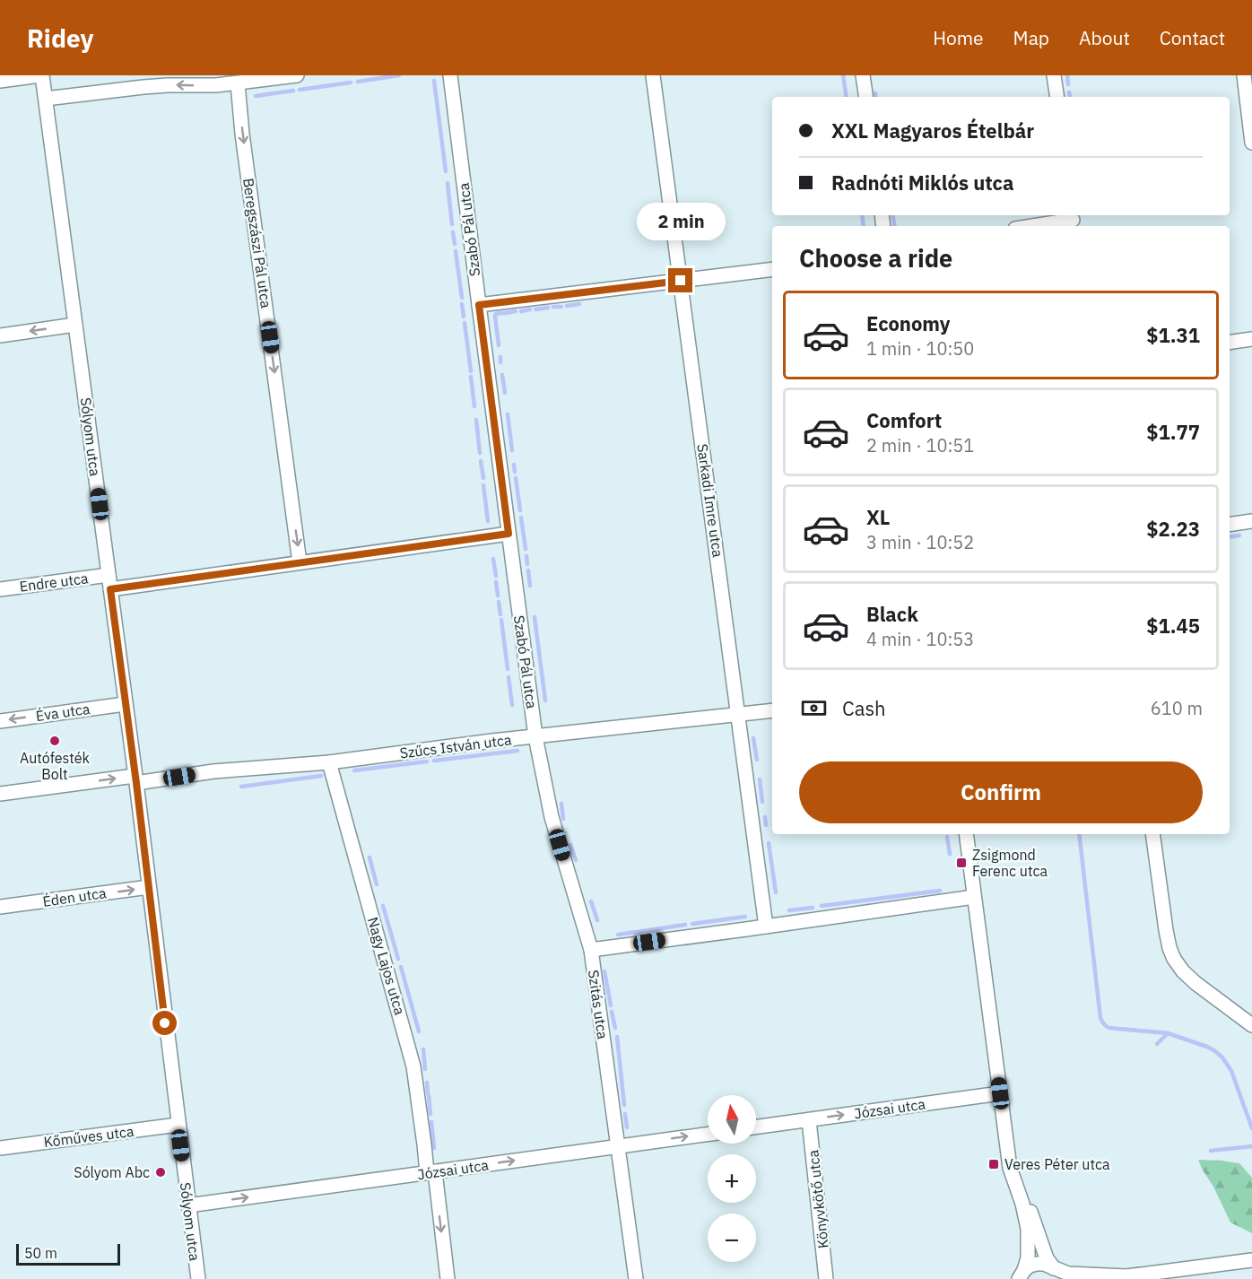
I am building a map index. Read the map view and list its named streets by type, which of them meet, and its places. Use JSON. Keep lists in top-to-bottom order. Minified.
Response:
{"streets":{"street":["Szabó Pál utca","Beregszászi Pál utca","Sólyom utca","Sarkadi Imre utca","Endre utca","Éva utca","Szűcs István utca","Éden utca","Nagy Lajos utca","Szitás utca","Józsai utca","Kőműves utca","Könyvkötő utca"]},"crossings":[["Szabó Pál utca","Szűcs István utca"],["Szabó Pál utca","Szitás utca"],["Sólyom utca","Endre utca"],["Sólyom utca","Éva utca"],["Sólyom utca","Szűcs István utca"],["Sólyom utca","Éden utca"],["Sólyom utca","Józsai utca"],["Sólyom utca","Kőműves utca"],["Sarkadi Imre utca","Szűcs István utca"],["Szűcs István utca","Nagy Lajos utca"],["Szűcs István utca","Szitás utca"],["Nagy Lajos utca","Józsai utca"],["Szitás utca","Józsai utca"],["Józsai utca","Könyvkötő utca"]],"one_way":["Beregszászi Pál utca","Éva utca","Éden utca","Józsai utca"],"places":{"other":["Autófesték Bolt","Sólyom Abc"],"transit":["Zsigmond Ferenc utca","Veres Péter utca"]},"scale_bar":"50 m","north":"top","page":{"header":"Ridey","nav":["Home","Map","About","Contact"],"banner":["XXL Magyaros Ételbár","Radnóti Miklós utca"],"bubble":"2 min","heading":"Choose a ride","list":[{"name":"Economy","note":"1 min · 10:50","value":"$1.31"},{"name":"Comfort","note":"2 min · 10:51","value":"$1.77"},{"name":"XL","note":"3 min · 10:52","value":"$2.23"},{"name":"Black","note":"4 min · 10:53","value":"$1.45"}],"pay":["Cash","610 m"],"buttons":"Confirm","map_buttons":["+","−"],"scale":"50 m"}}
